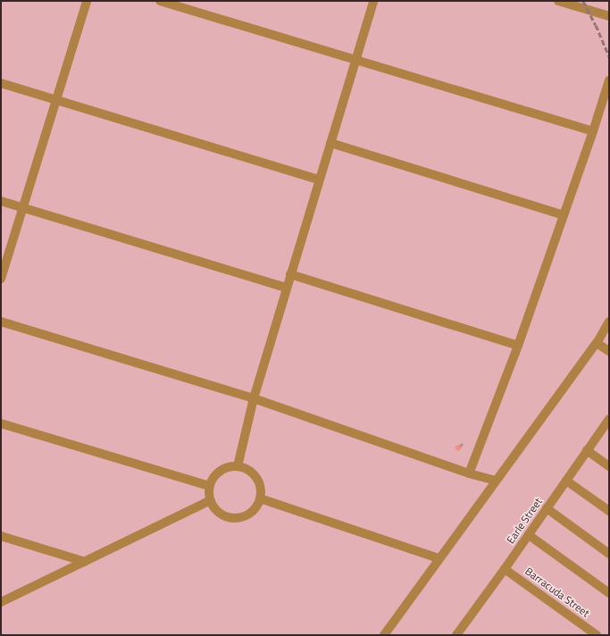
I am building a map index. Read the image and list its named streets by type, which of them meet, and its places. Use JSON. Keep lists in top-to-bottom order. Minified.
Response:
{"streets":{"street":["Earle Street","Barracuda Street"]},"crossings":[["Earle Street","Barracuda Street"]]}
